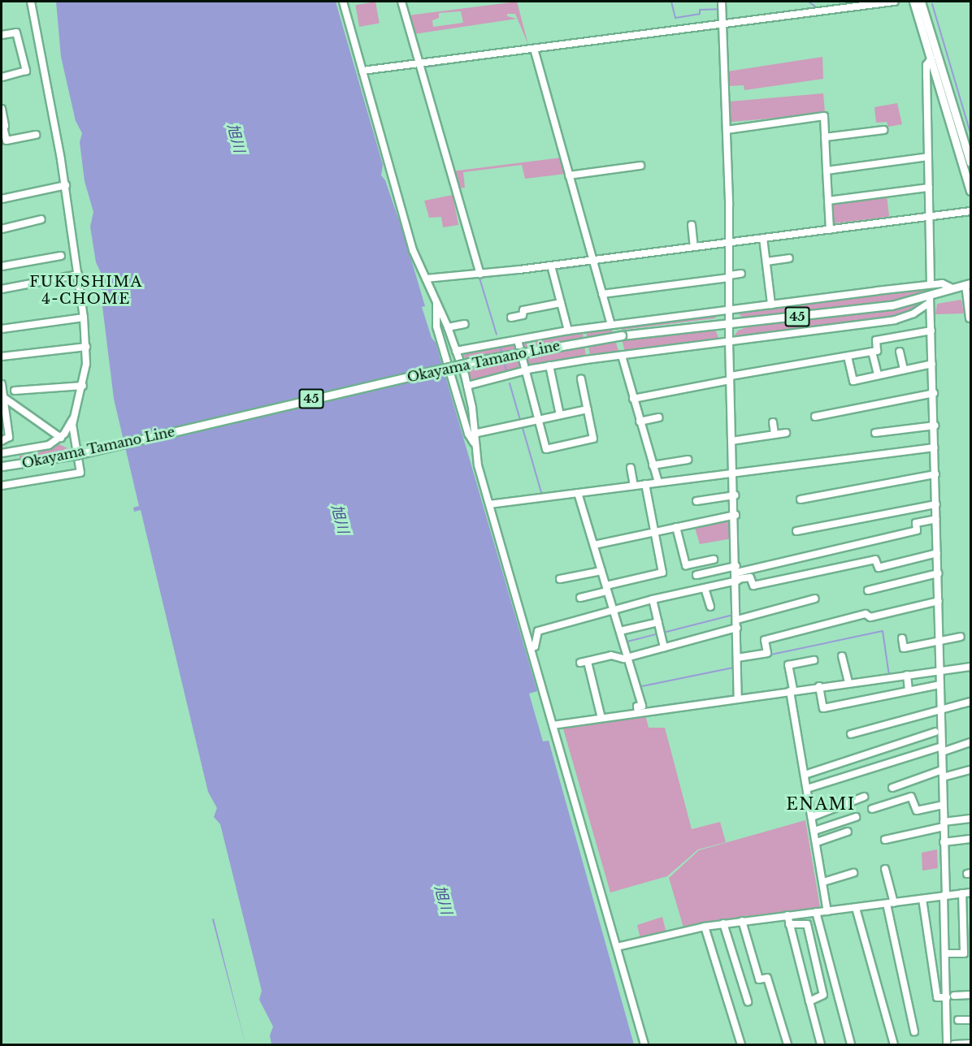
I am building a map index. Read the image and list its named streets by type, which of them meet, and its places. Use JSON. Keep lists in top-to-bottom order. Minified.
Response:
{"streets":{"main road":["45","Okayama Tamano Line"]},"districts":["FUKUSHIMA 4-CHOME","ENAMI"],"water":["旭川"]}
